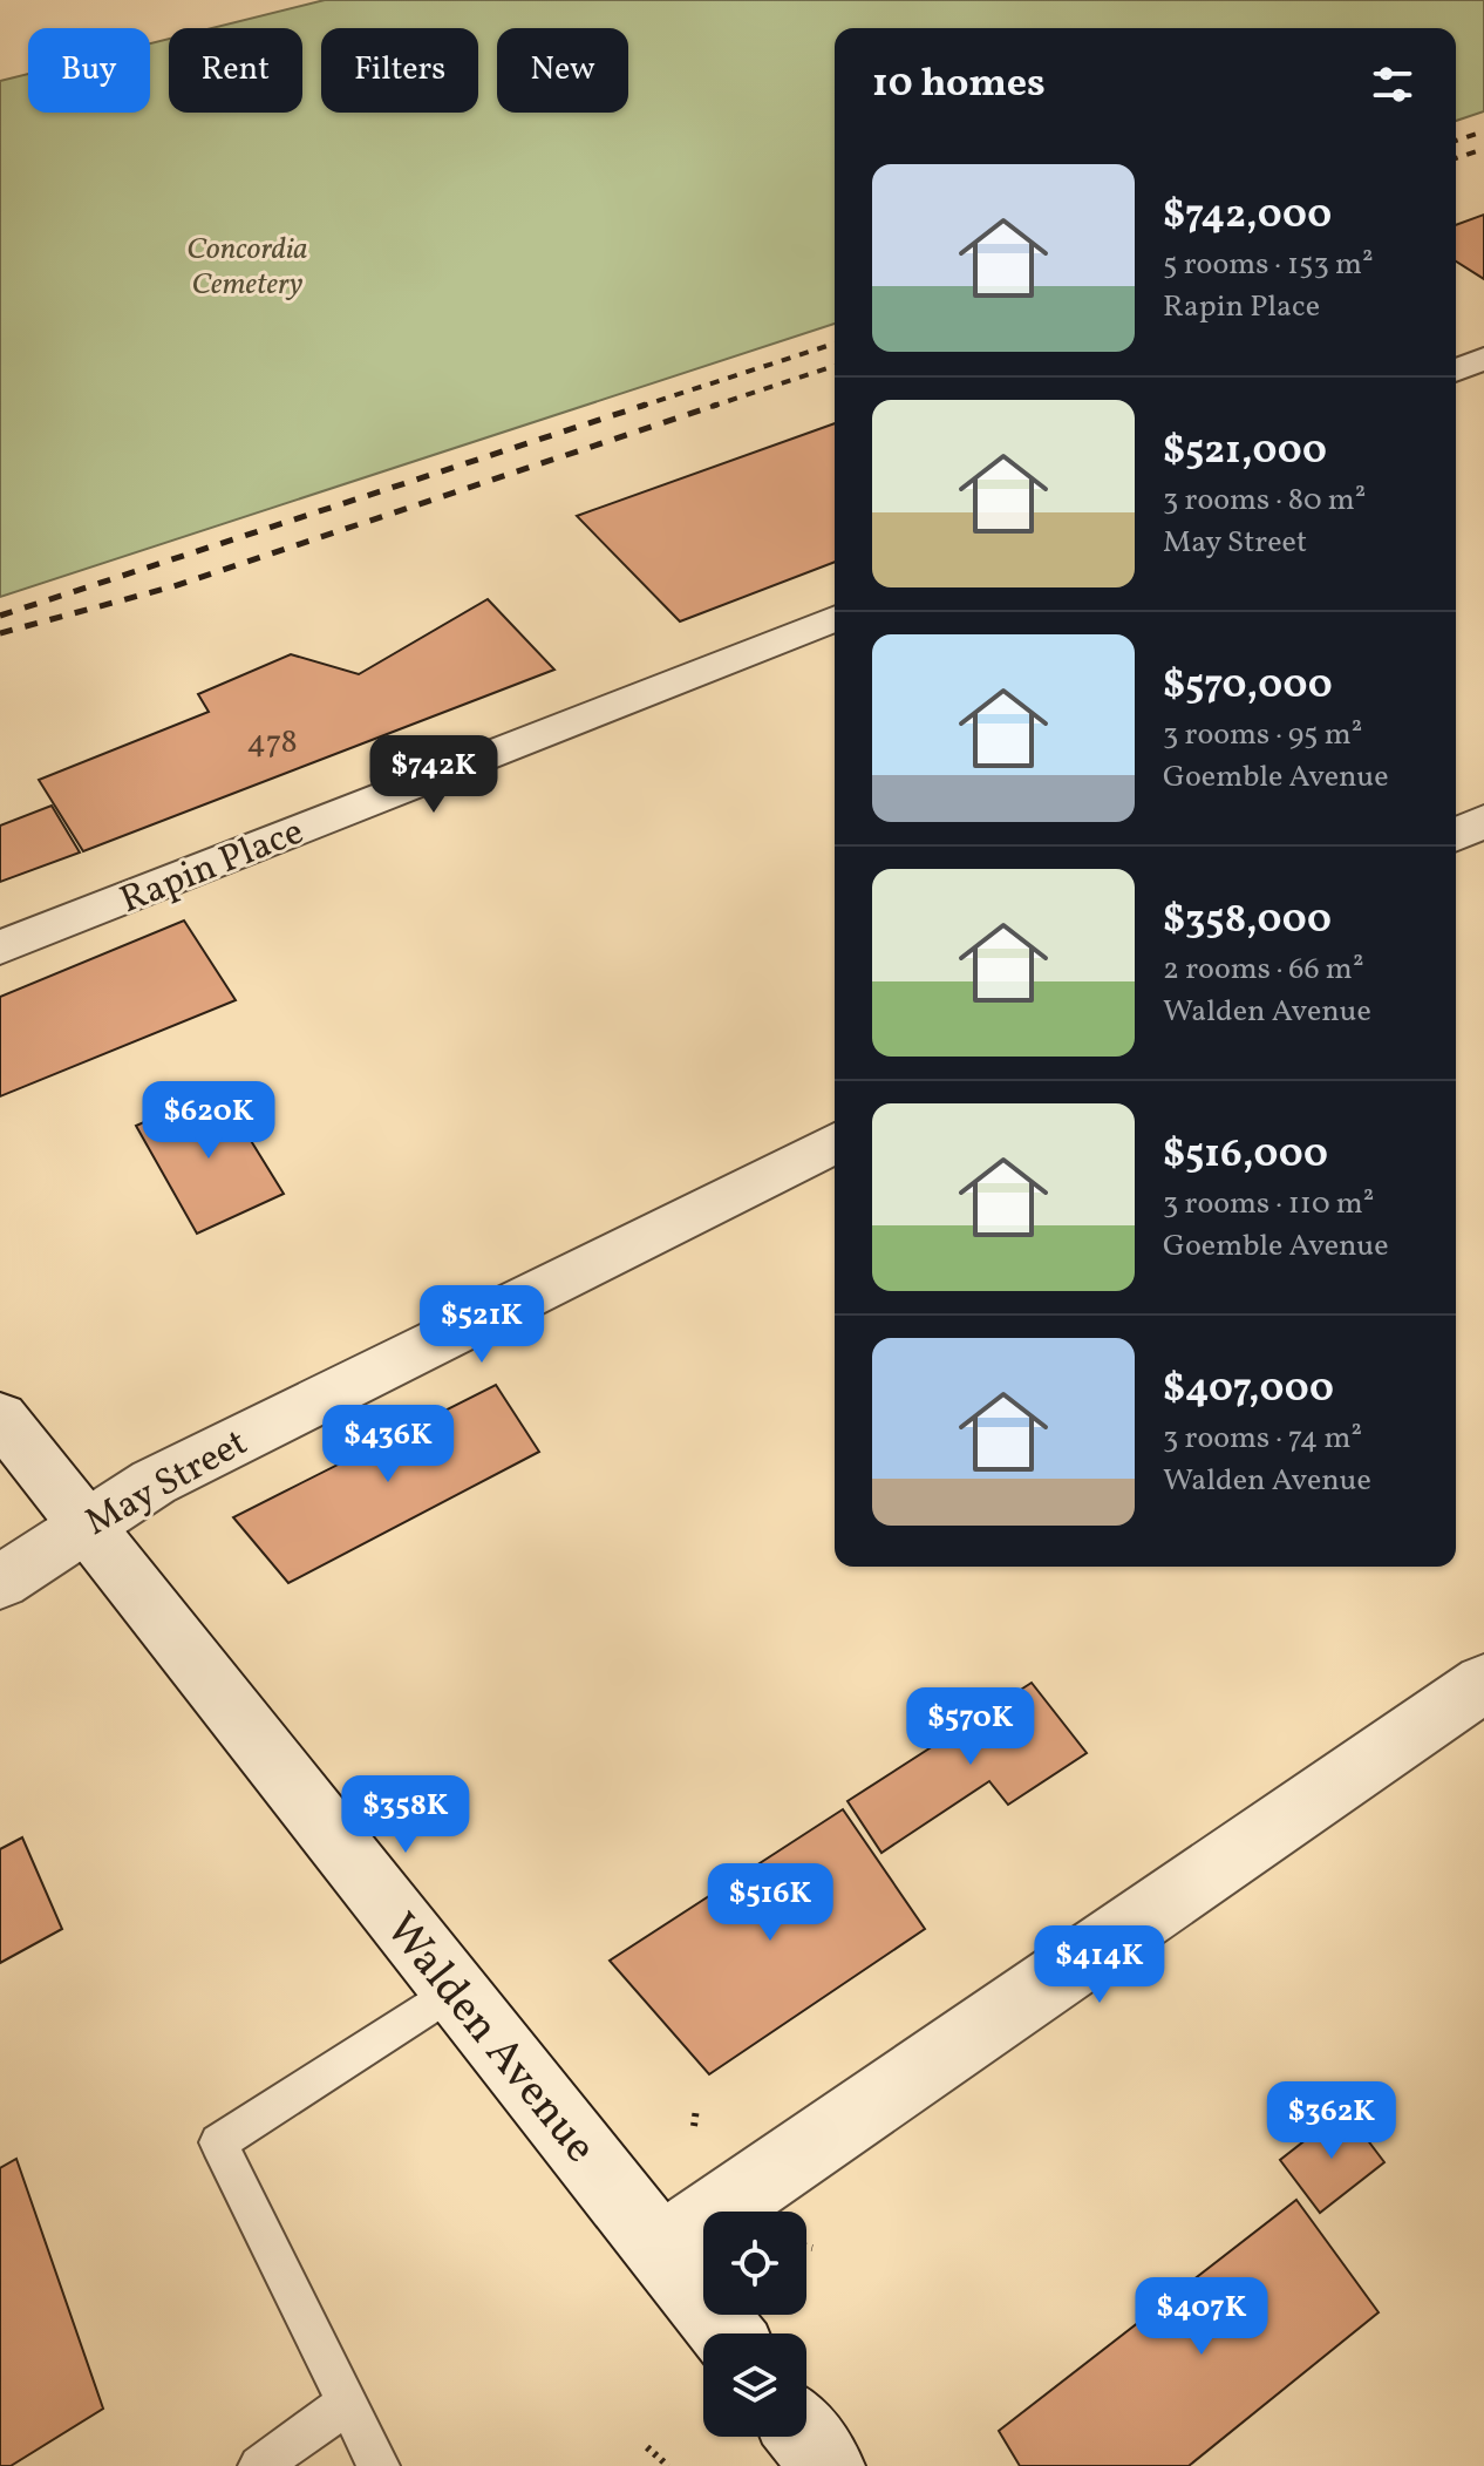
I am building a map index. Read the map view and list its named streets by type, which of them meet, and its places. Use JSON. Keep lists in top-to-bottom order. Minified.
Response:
{"streets":{"street":["Rapin Place","May Street","Walden Avenue"]},"crossings":[["May Street","Walden Avenue"]],"parks":["Concordia Cemetery"],"house_numbers":["478"],"page":{"chip":["Buy","Rent","Filters","New"],"heading":"10 homes","list":[{"name":"$742,000","note":"5 rooms · 153 m² · Rapin Place"},{"name":"$521,000","note":"3 rooms · 80 m² · May Street"},{"name":"$570,000","note":"3 rooms · 95 m² · Goemble Avenue"},{"name":"$358,000","note":"2 rooms · 66 m² · Walden Avenue"},{"name":"$516,000","note":"3 rooms · 110 m² · Goemble Avenue"},{"name":"$407,000","note":"3 rooms · 74 m² · Walden Avenue"}],"price":["$742K","$620K","$521K","$436K","$570K","$358K","$516K","$414K","$362K","$407K"]}}
